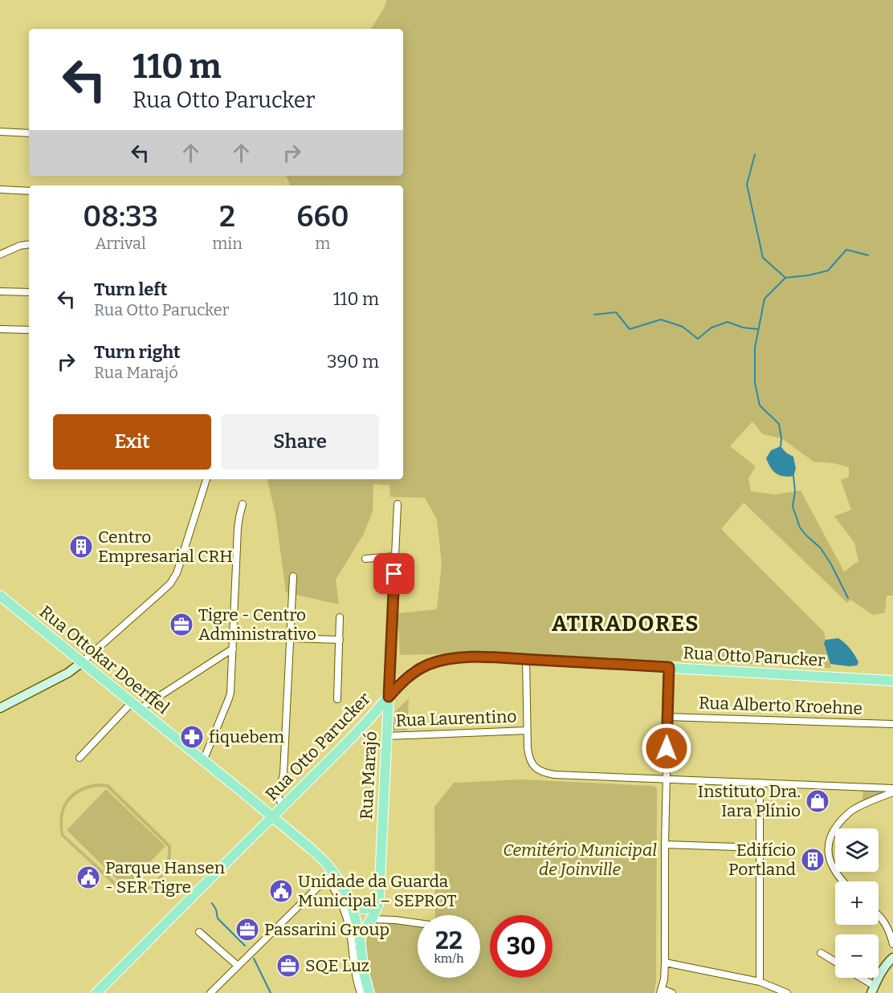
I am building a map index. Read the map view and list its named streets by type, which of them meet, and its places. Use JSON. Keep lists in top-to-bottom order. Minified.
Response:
{"streets":{"main road":["Rua Otto Parucker","Rua Ottokar Doerffel","Rua Marajó"],"street":["Rua Alberto Kroehne","Rua Laurentino"]},"crossings":[["Rua Otto Parucker","Rua Ottokar Doerffel"],["Rua Otto Parucker","Rua Marajó"],["Rua Ottokar Doerffel","Rua Marajó"],["Rua Laurentino","Rua Marajó"]],"districts":["ATIRADORES"],"parks":["Cemitério Municipal de Joinville"],"places":{"building":["Centro Empresarial CRH","Edifício Portland"],"office":["Tigre - Centro Administrativo","Passarini Group","SQE Luz"],"pharmacy":["fiquebem"],"shop":["Instituto Dra. Iara Plínio"],"public building":["Parque Hansen - SER Tigre","Unidade da Guarda Municipal – SEPROT"]},"page":{"turn":["110 m","Rua Otto Parucker"],"eta":["08:33","Arrival","2","min","660","m"],"list":[{"name":"Turn left","note":"Rua Otto Parucker","value":"110 m"},{"name":"Turn right","note":"Rua Marajó","value":"390 m"}],"buttons":["Exit","Share"],"map_buttons":["+","−"],"speed":"22 km/h","limit":"30"}}
